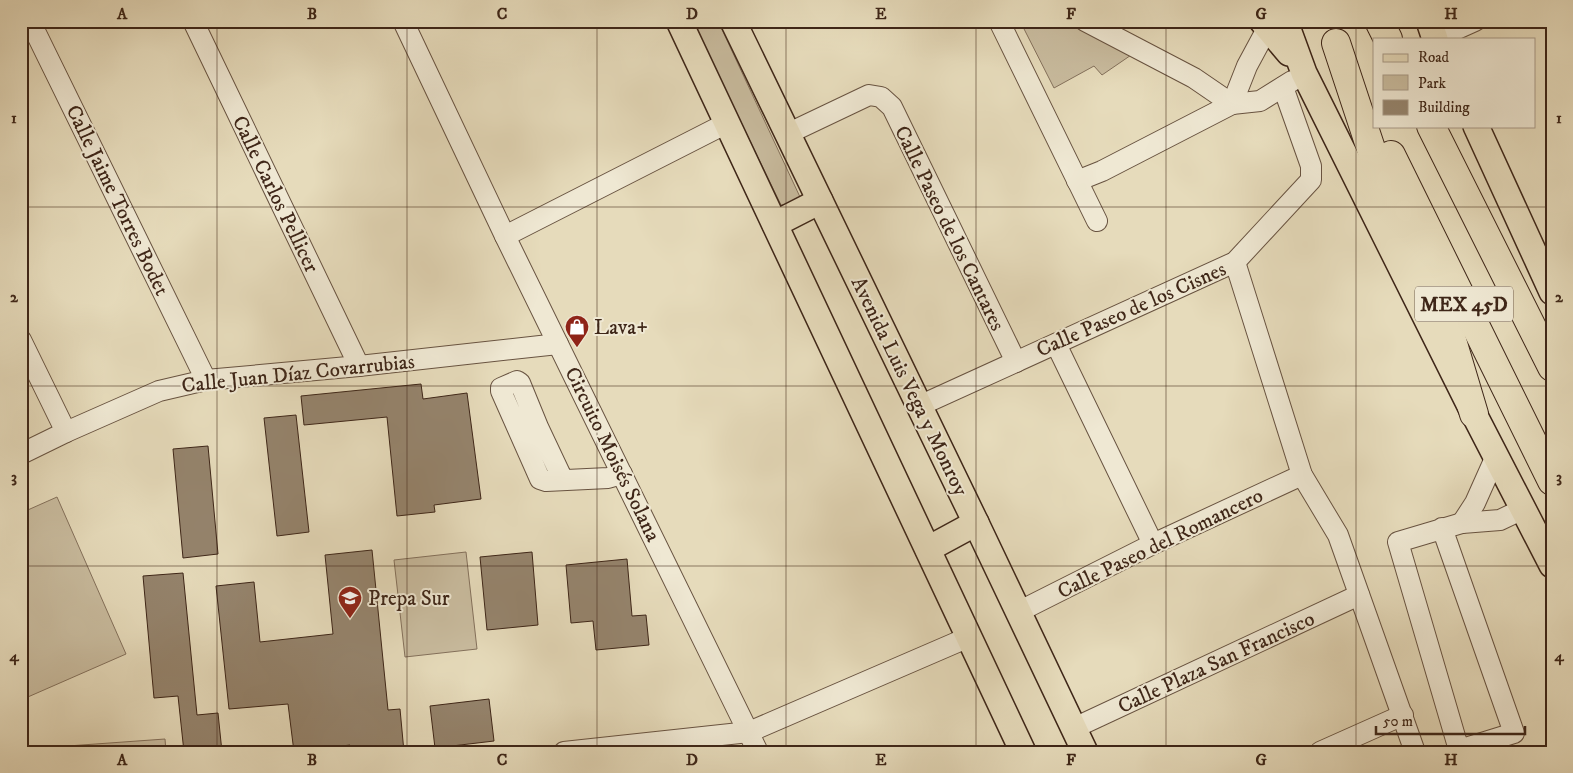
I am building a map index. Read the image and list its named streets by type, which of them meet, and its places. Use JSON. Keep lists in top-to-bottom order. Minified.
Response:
{"streets":{"highway":["MEX 45D"],"main road":["Avenida Luis Vega y Monroy"],"street":["Calle Carlos Pellicer","Calle Jaime Torres Bodet","Calle Paseo de los Cantares","Calle Paseo de los Cisnes","Calle Juan Díaz Covarrubias","Circuito Moisés Solana","Calle Paseo del Romancero","Calle Plaza San Francisco"]},"crossings":[["Calle Carlos Pellicer","Calle Juan Díaz Covarrubias"],["Calle Jaime Torres Bodet","Calle Juan Díaz Covarrubias"],["Calle Paseo de los Cantares","Calle Paseo de los Cisnes"],["Calle Paseo de los Cantares","Avenida Luis Vega y Monroy"],["Calle Paseo de los Cisnes","Avenida Luis Vega y Monroy"],["Calle Juan Díaz Covarrubias","Circuito Moisés Solana"],["Avenida Luis Vega y Monroy","Calle Paseo del Romancero"],["Avenida Luis Vega y Monroy","Calle Plaza San Francisco"]],"places":{"shop":["Lava+"],"school or university":["Prepa Sur"]},"legend":["Road","Park","Building"],"scale_bar":"50 m","grid":{"columns":["A","B","C","D","E","F","G","H"],"rows":["1","2","3","4"]}}
